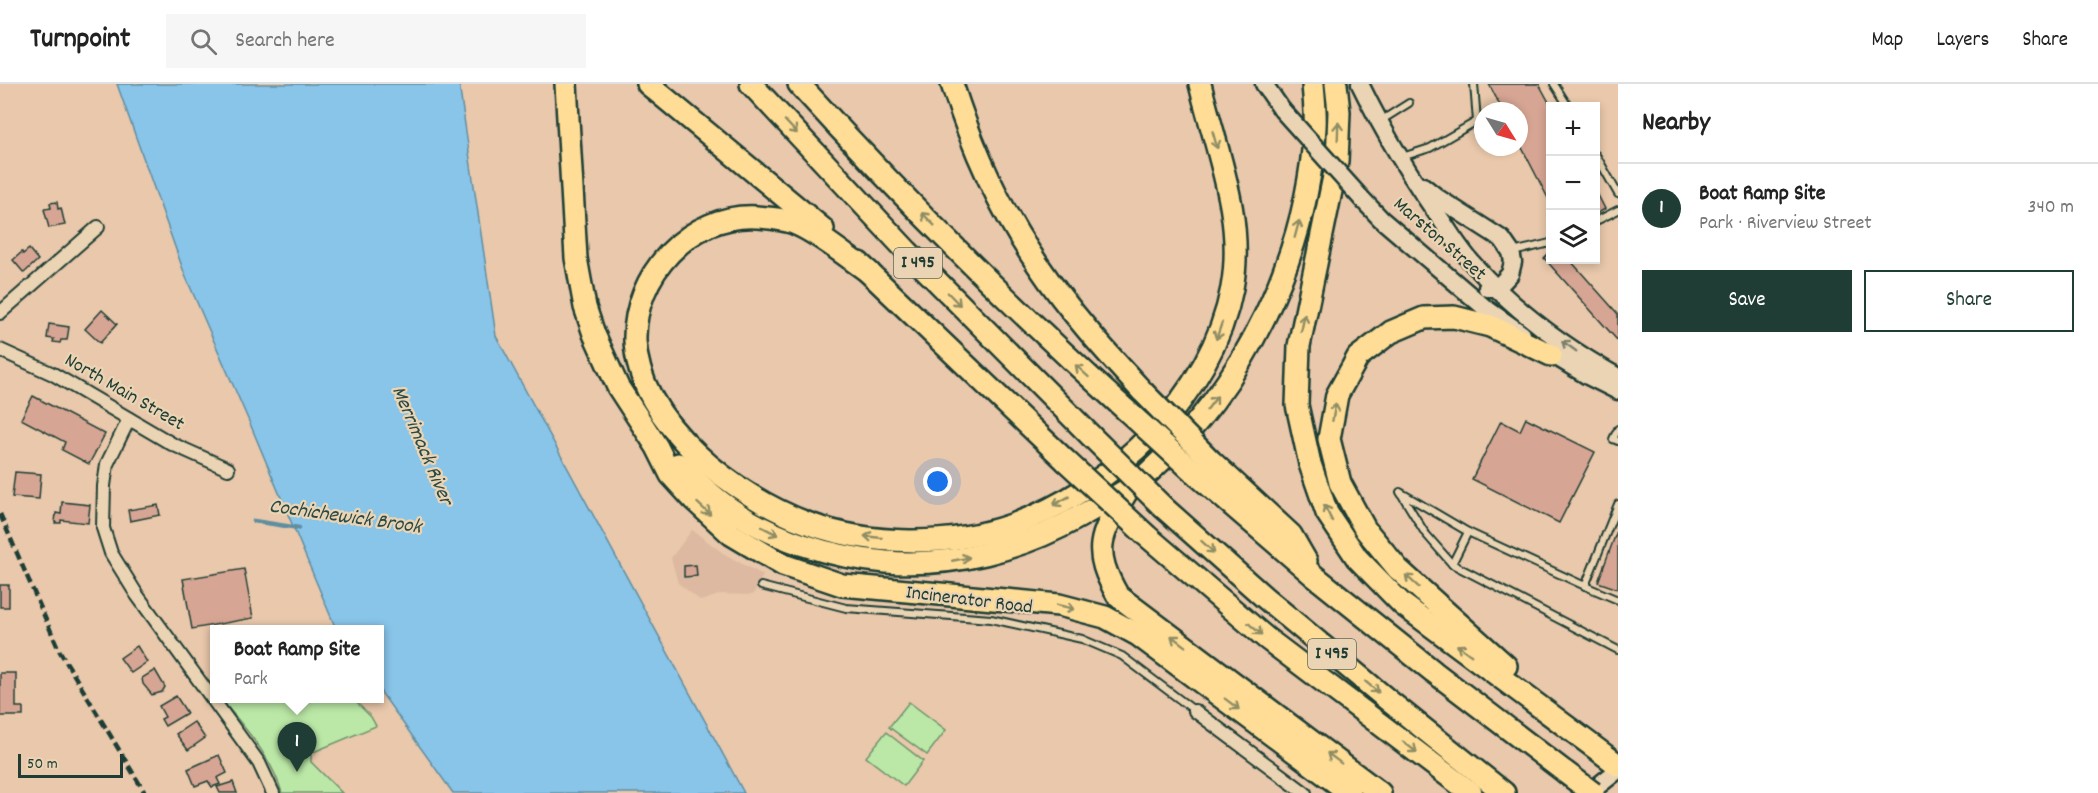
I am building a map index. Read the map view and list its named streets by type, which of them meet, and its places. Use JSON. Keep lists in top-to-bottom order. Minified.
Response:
{"streets":{"highway":["I 495"],"main road":["Marston Street"],"street":["North Main Street","Incinerator Road"]},"water":["Merrimack River","Cochichewick Brook"],"scale_bar":"50 m","north":"bottom right","page":{"header":"Turnpoint","search":"Search here","nav":["Map","Layers","Share"],"heading":"Nearby","map_buttons":["+","−"],"list":[{"mark":"1","name":"Boat Ramp Site","note":"Park · Riverview Street","value":"340 m"}],"buttons":["Save","Share"],"popup":["Boat Ramp Site","Park"],"pins":"1","scale":"50 m"}}
